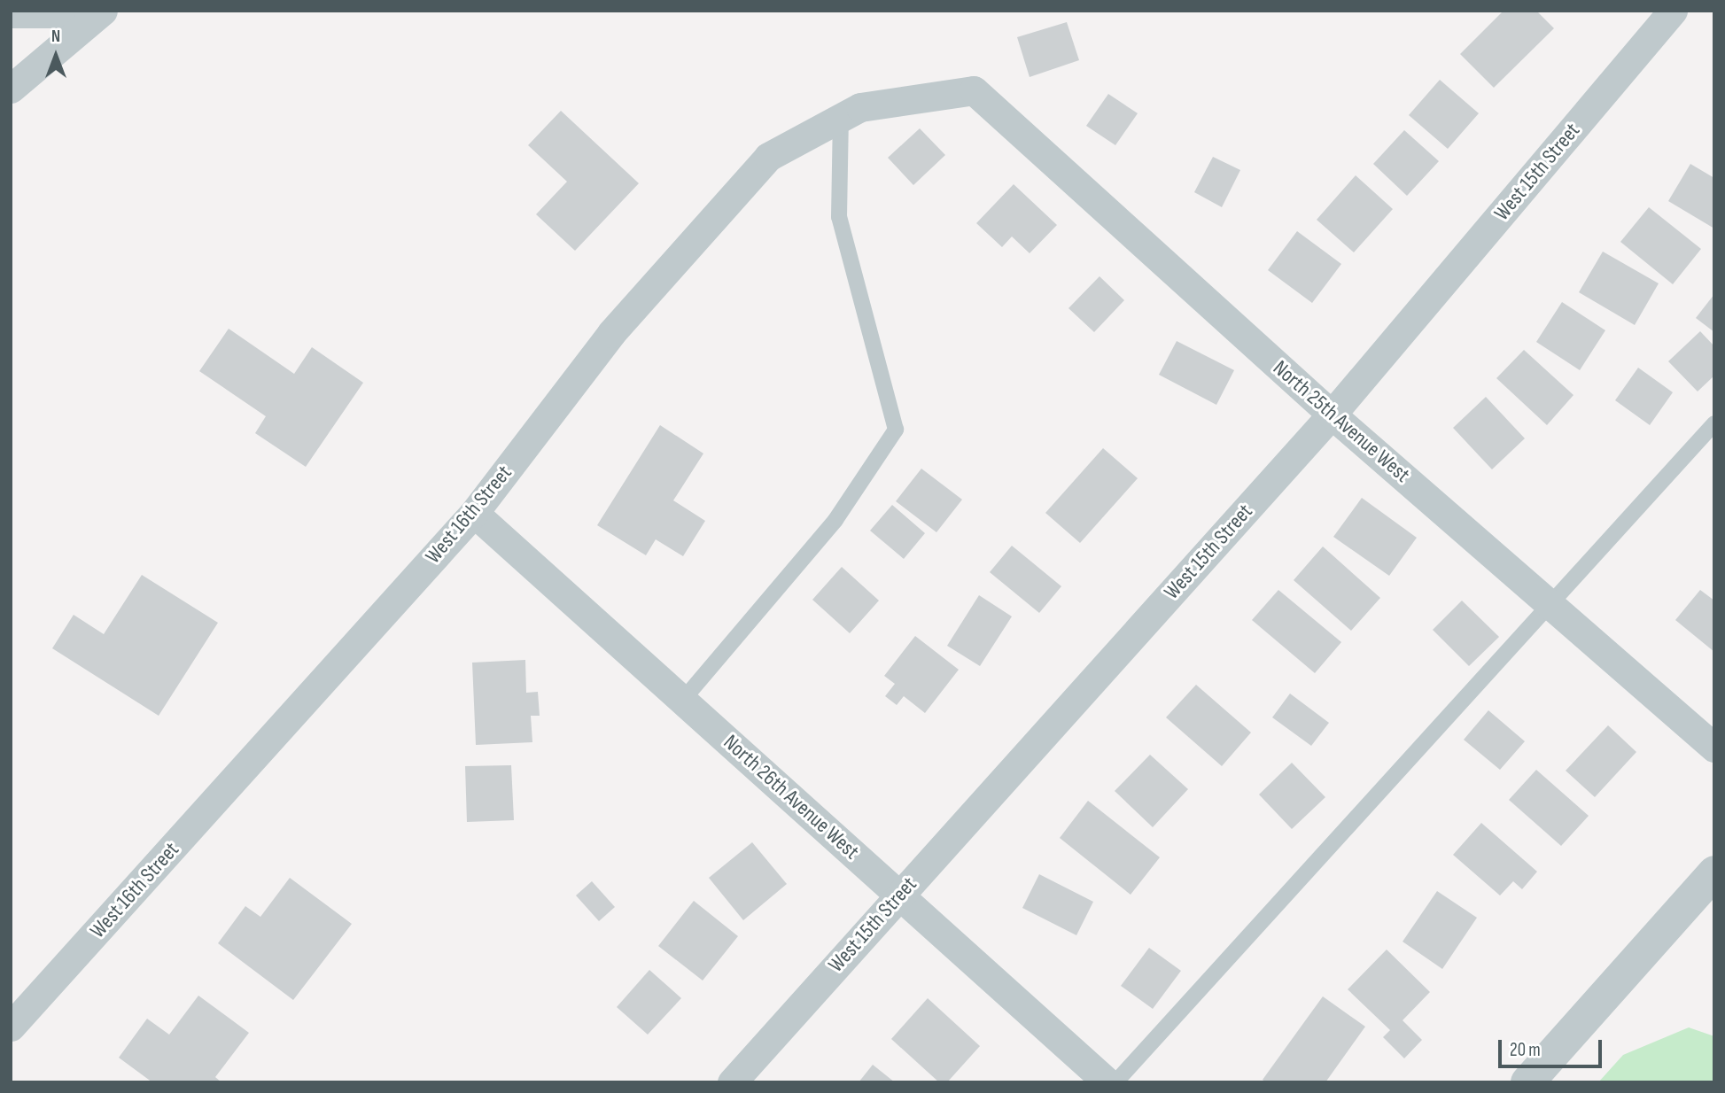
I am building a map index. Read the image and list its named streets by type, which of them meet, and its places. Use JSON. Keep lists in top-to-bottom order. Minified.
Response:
{"streets":{"street":["West 15th Street","North 25th Avenue West","West 16th Street","North 26th Avenue West"]},"crossings":[["West 15th Street","North 25th Avenue West"],["West 15th Street","North 26th Avenue West"],["North 25th Avenue West","West 16th Street"],["West 16th Street","North 26th Avenue West"]],"scale_bar":"20 m","north":"top"}
